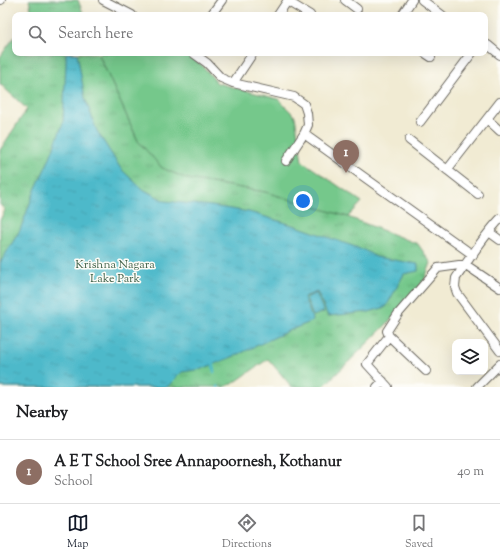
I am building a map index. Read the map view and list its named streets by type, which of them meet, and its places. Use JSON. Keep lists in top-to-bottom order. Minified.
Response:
{"parks":["Krishna Nagara Lake Park"],"page":{"search":"Search here","pins":"1","heading":"Nearby","list":[{"mark":"1","name":"A E T School Sree Annapoornesh, Kothanur","note":"School","value":"40 m"}],"nav":["Map","Directions","Saved"]}}
